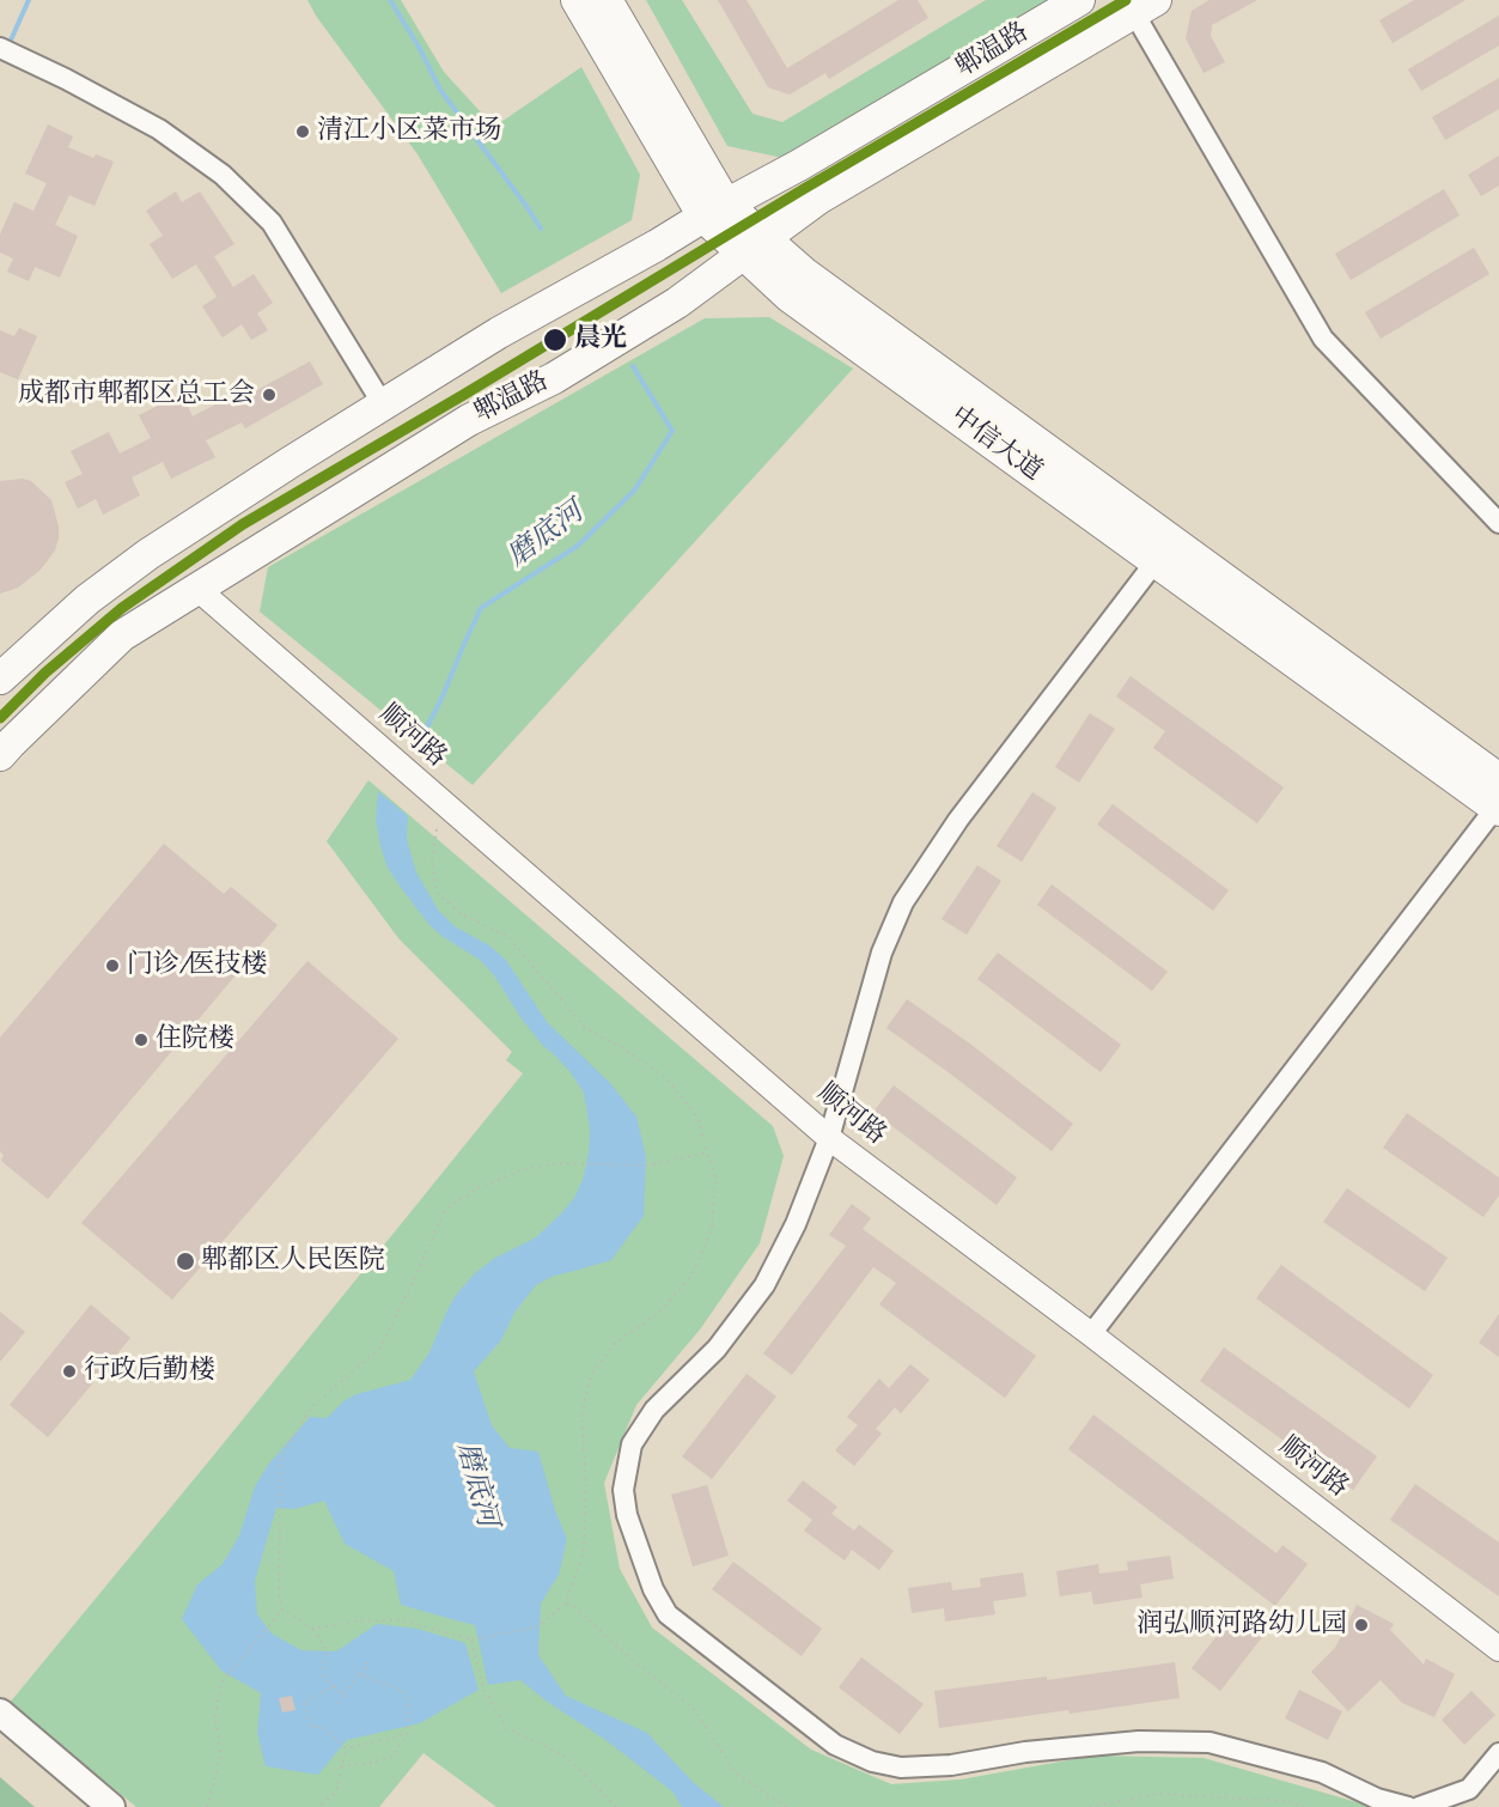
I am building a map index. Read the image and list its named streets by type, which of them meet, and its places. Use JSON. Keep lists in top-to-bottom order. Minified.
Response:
{"streets":{"main road":["郫温路","中信大道"],"street":["顺河路"]},"crossings":[["郫温路","中信大道"],["郫温路","顺河路"]],"water":["磨底河"],"places":["清江小区菜市场","晨光","成都市郫都区总工会","门诊/医技楼","住院楼","郫都区人民医院","行政后勤楼","润弘顺河路幼儿园"]}
